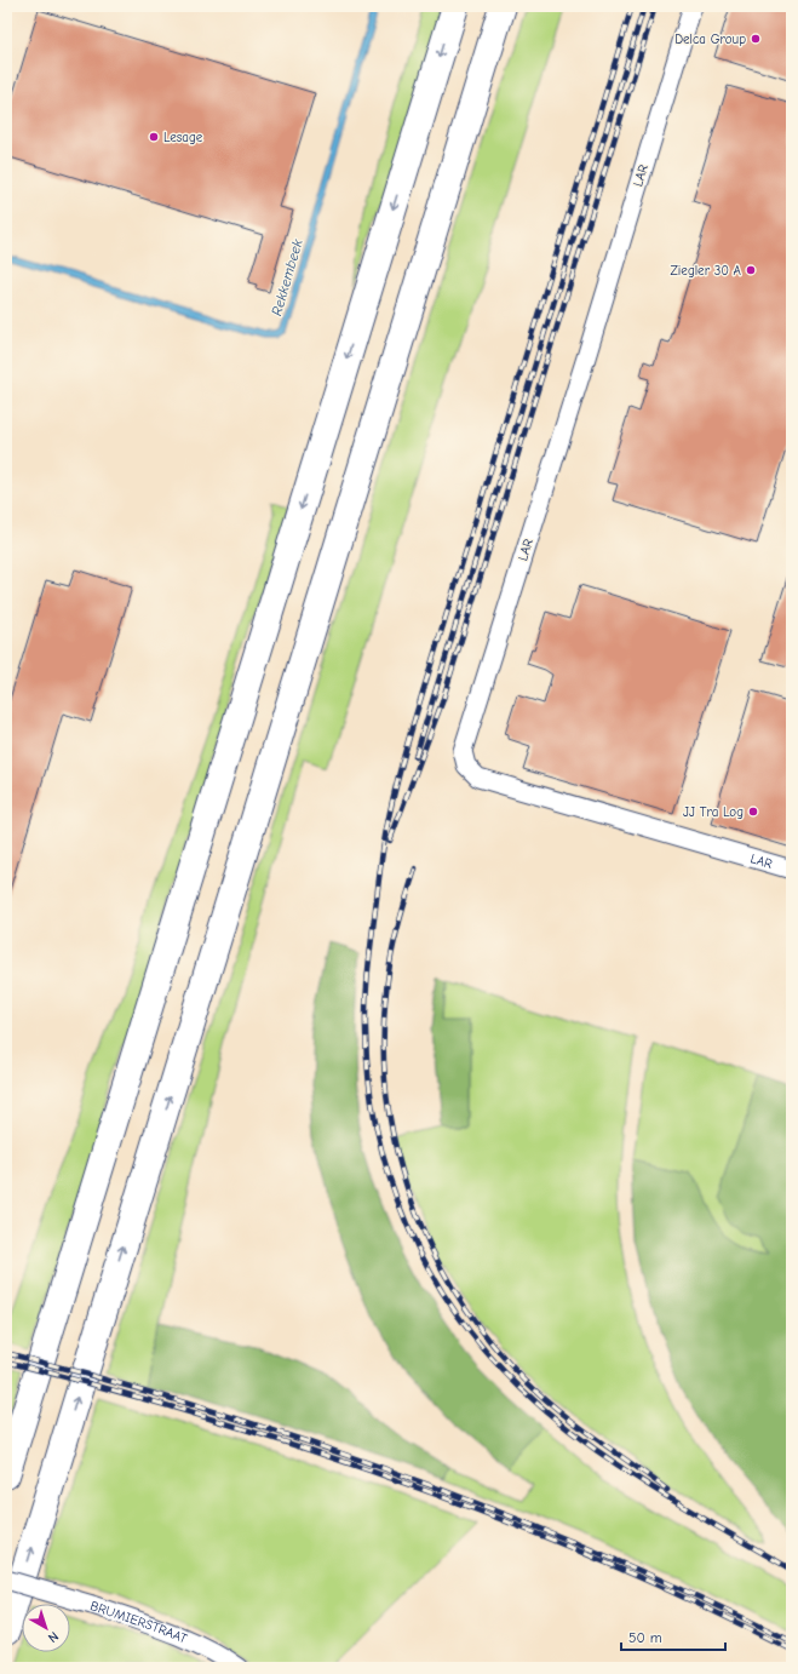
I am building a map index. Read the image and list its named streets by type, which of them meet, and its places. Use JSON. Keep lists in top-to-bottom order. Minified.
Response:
{"streets":{"street":["LAR","BRUMIERSTRAAT"]},"water":["Rekkembeek"],"places":["Delca Group","Lesage","Ziegler 30 A","JJ Tra Log"],"scale_bar":"50 m","north":"bottom right"}
